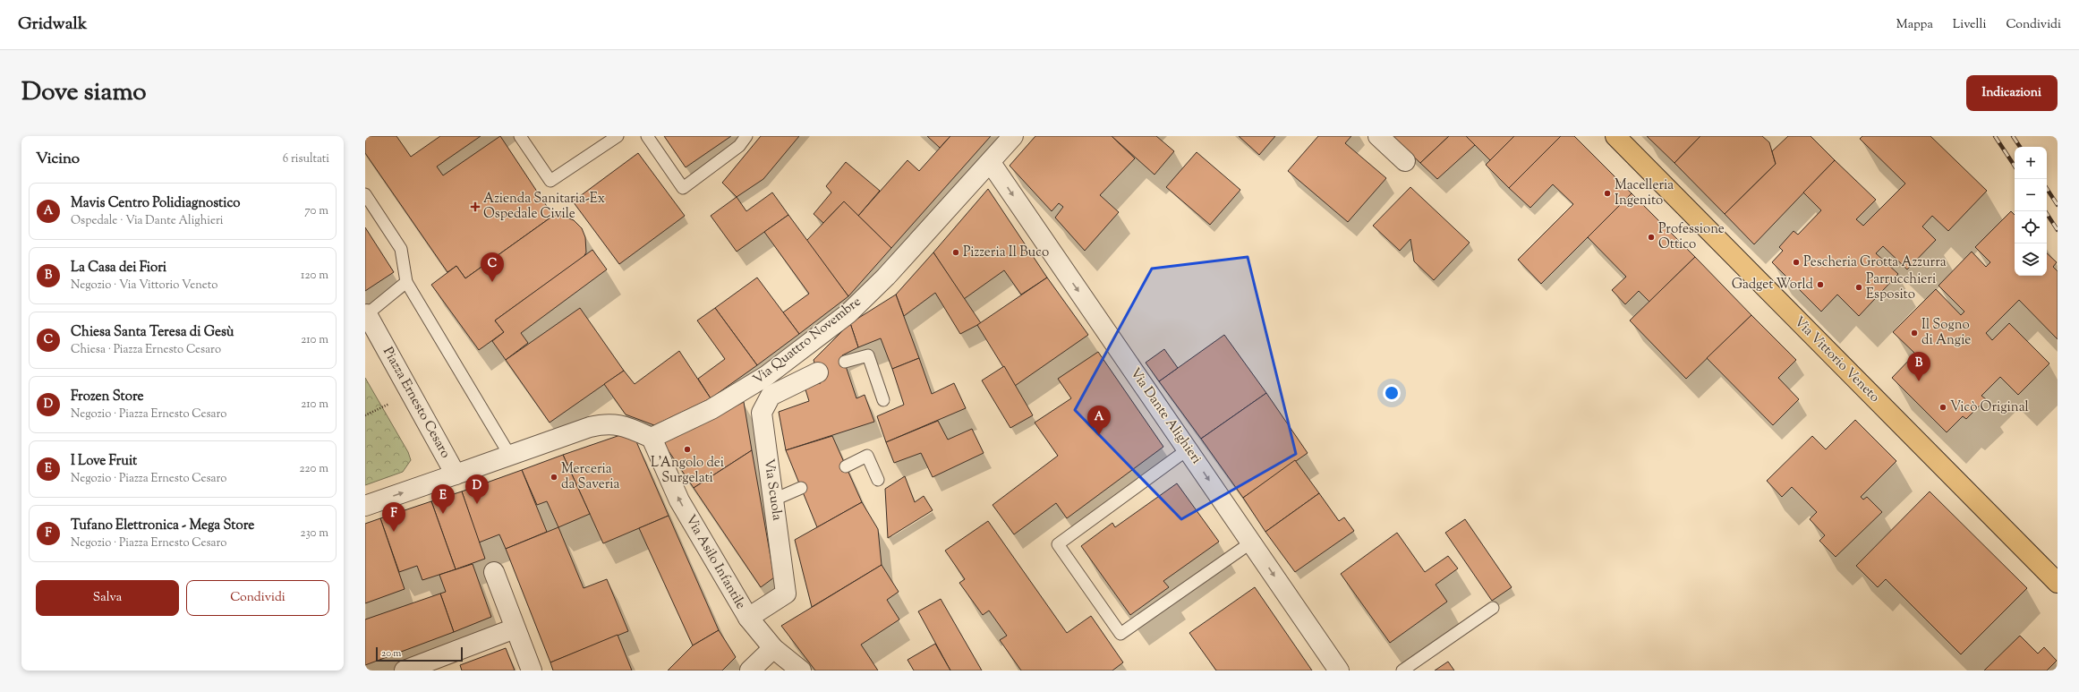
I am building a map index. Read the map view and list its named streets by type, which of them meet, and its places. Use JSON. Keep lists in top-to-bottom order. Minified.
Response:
{"streets":{"main road":["Via Vittorio Veneto"],"street":["Via Quattro Novembre","Piazza Ernesto Cesaro","Via Dante Alighieri","Via Scuola","Via Asilo Infantile"]},"crossings":[["Via Quattro Novembre","Piazza Ernesto Cesaro"],["Via Quattro Novembre","Via Dante Alighieri"],["Via Quattro Novembre","Via Asilo Infantile"],["Piazza Ernesto Cesaro","Via Asilo Infantile"],["Via Scuola","Via Asilo Infantile"]],"one_way":["Via Dante Alighieri","Via Asilo Infantile"],"places":{"other":["Macelleria Ingenito","Professione Ottico","Pizzeria Il Buco","Pescheria Grotta Azzurra","Gadget World","Parrucchieri Esposito","Il Sogno di Angie","Vicò Original","L'Angolo dei Surgelati","Merceria da Saveria"],"health":["Azienda Sanitaria-Ex Ospedale Civile"]},"scale_bar":"20 m","page":{"header":"Gridwalk","nav":["Mappa","Livelli","Condividi"],"title":"Dove siamo","buttons":["Indicazioni",["Salva","Condividi"]],"heading":["Vicino","6 risultati"],"map_buttons":["+","−"],"list":[{"mark":"A","name":"Mavis Centro Polidiagnostico","note":"Ospedale · Via Dante Alighieri","value":"70 m"},{"mark":"B","name":"La Casa dei Fiori","note":"Negozio · Via Vittorio Veneto","value":"120 m"},{"mark":"C","name":"Chiesa Santa Teresa di Gesù","note":"Chiesa · Piazza Ernesto Cesaro","value":"210 m"},{"mark":"D","name":"Frozen Store","note":"Negozio · Piazza Ernesto Cesaro","value":"210 m"},{"mark":"E","name":"I Love Fruit","note":"Negozio · Piazza Ernesto Cesaro","value":"220 m"},{"mark":"F","name":"Tufano Elettronica - Mega Store","note":"Negozio · Piazza Ernesto Cesaro","value":"230 m"}],"pins":["C","B","A","D","E","F"],"scale":"20 m"}}
